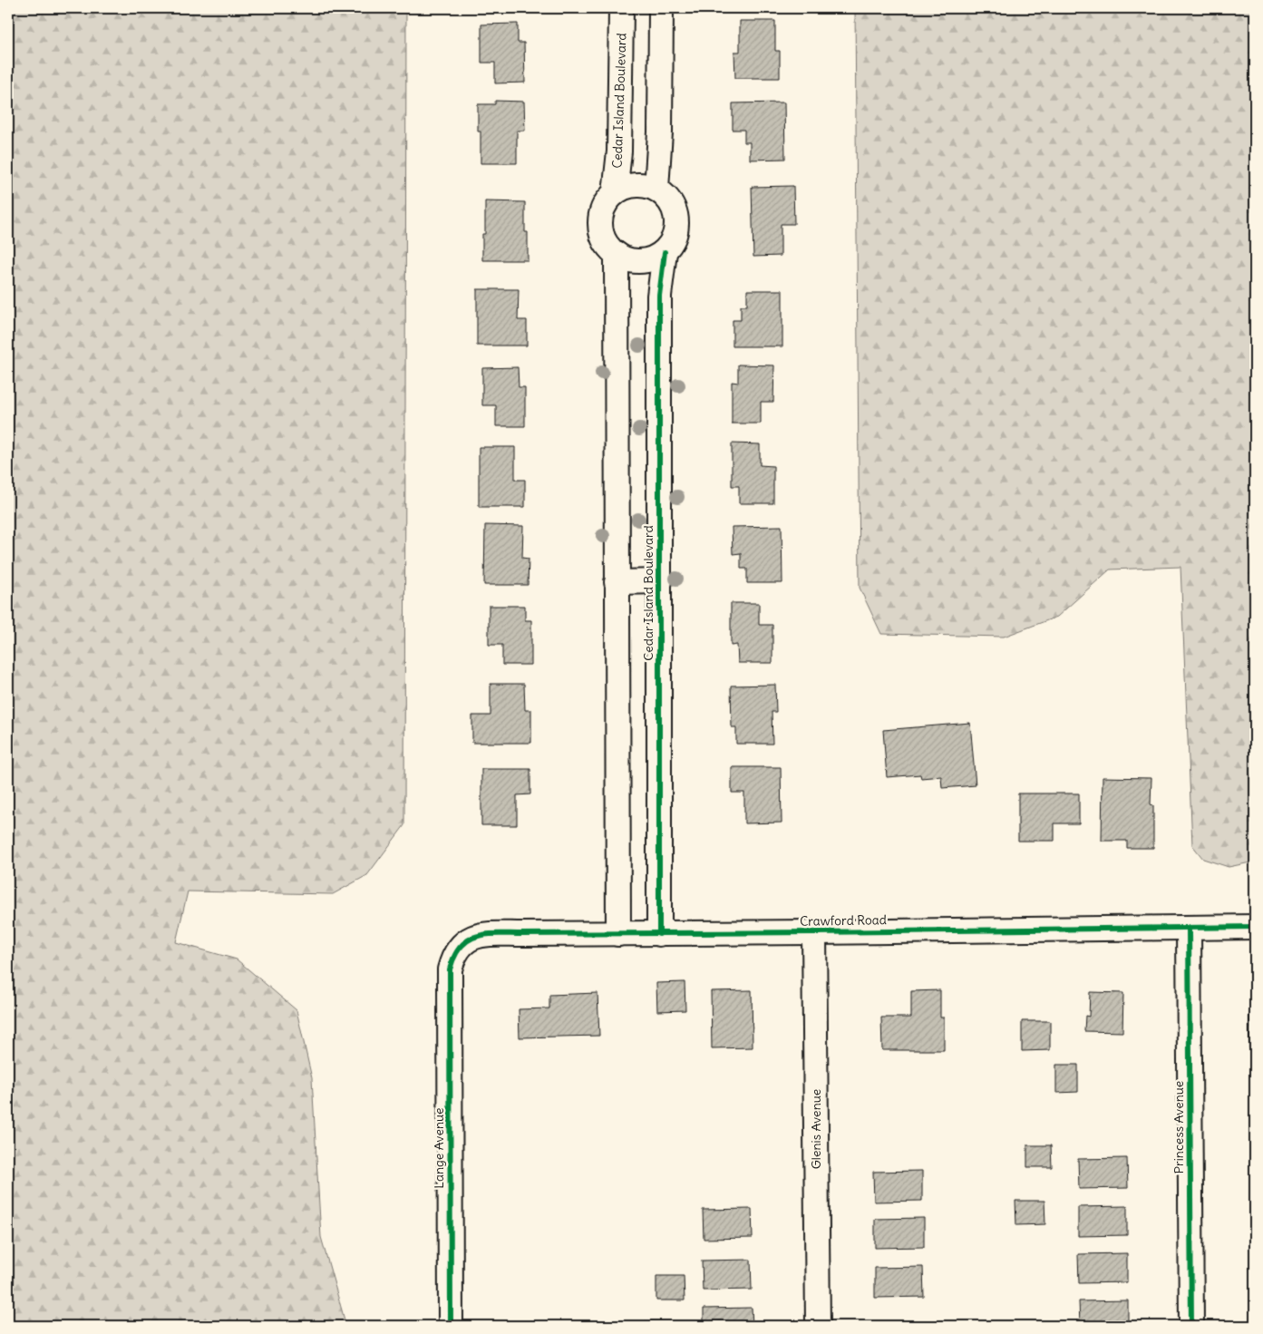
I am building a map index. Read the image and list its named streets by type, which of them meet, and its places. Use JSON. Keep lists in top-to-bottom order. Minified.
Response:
{"streets":{"street":["Cedar Island Boulevard","Crawford Road","Princess Avenue","Glenis Avenue","Lange Avenue"]},"crossings":[["Cedar Island Boulevard","Crawford Road"],["Crawford Road","Princess Avenue"],["Crawford Road","Glenis Avenue"],["Crawford Road","Lange Avenue"]]}
